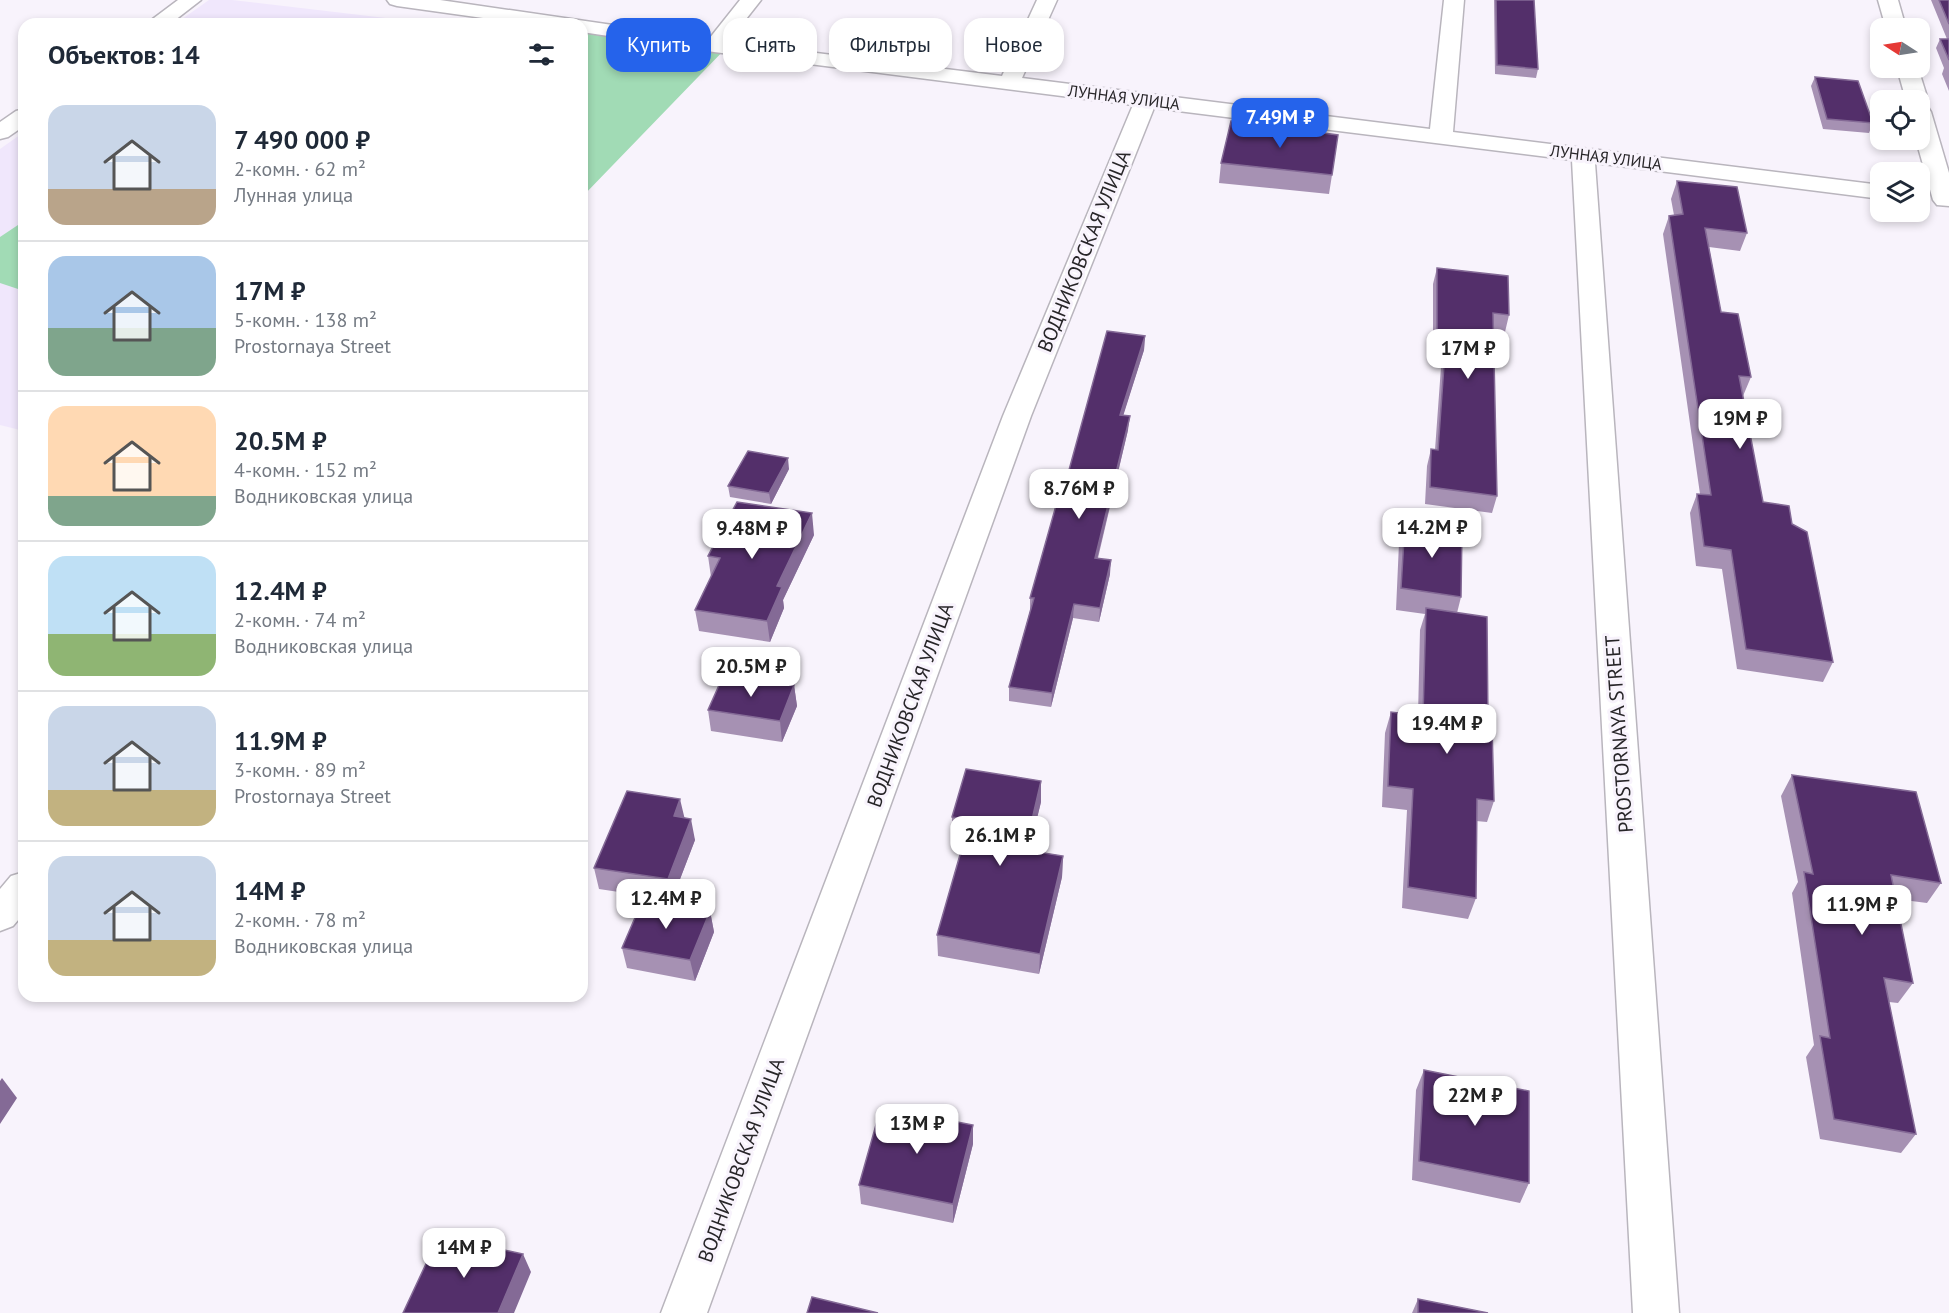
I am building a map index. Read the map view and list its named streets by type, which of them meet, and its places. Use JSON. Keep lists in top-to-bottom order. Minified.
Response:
{"streets":{"street":["ЛУННАЯ УЛИЦА","ВОДНИКОВСКАЯ УЛИЦА","PROSTORNAYA STREET"]},"crossings":[["ЛУННАЯ УЛИЦА","ВОДНИКОВСКАЯ УЛИЦА"],["ЛУННАЯ УЛИЦА","PROSTORNAYA STREET"]],"north":"left","page":{"chip":["Купить","Снять","Фильтры","Новое"],"heading":"Объектов: 14","list":[{"name":"7 490 000 ₽","note":"2-комн. · 62 m² · Лунная улица"},{"name":"17M ₽","note":"5-комн. · 138 m² · Prostornaya Street"},{"name":"20.5M ₽","note":"4-комн. · 152 m² · Водниковская улица"},{"name":"12.4M ₽","note":"2-комн. · 74 m² · Водниковская улица"},{"name":"11.9M ₽","note":"3-комн. · 89 m² · Prostornaya Street"},{"name":"14M ₽","note":"2-комн. · 78 m² · Водниковская улица"}],"price":["7.49M ₽","17M ₽","19M ₽","8.76M ₽","14.2M ₽","9.48M ₽","20.5M ₽","19.4M ₽","26.1M ₽","12.4M ₽","11.9M ₽","22M ₽","13M ₽","14M ₽"]}}
